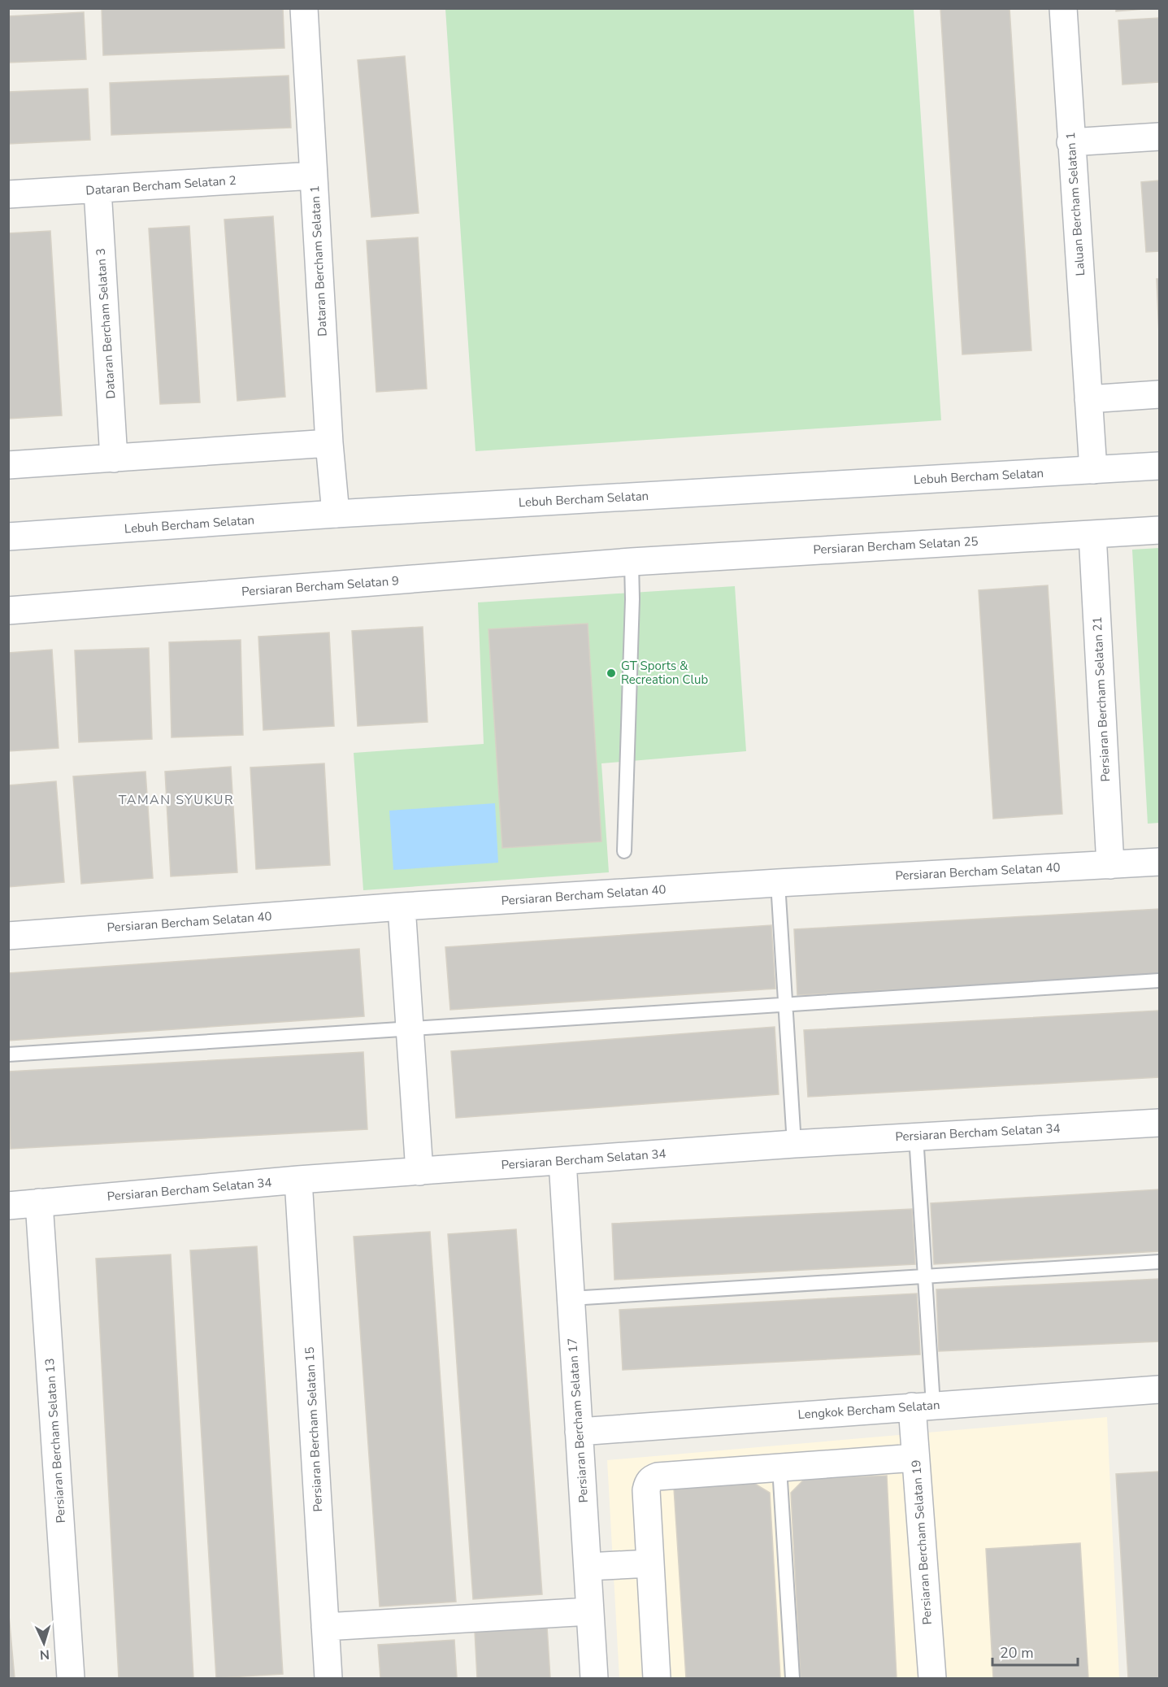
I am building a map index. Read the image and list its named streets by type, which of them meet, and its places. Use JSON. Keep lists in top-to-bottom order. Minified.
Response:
{"streets":{"street":["Dataran Bercham Selatan 2","Laluan Bercham Selatan 1","Dataran Bercham Selatan 1","Dataran Bercham Selatan 3","Lebuh Bercham Selatan","Persiaran Bercham Selatan 25","Persiaran Bercham Selatan 9","Persiaran Bercham Selatan 21","Persiaran Bercham Selatan 40","Persiaran Bercham Selatan 34","Lengkok Bercham Selatan","Persiaran Bercham Selatan 17","Persiaran Bercham Selatan 15","Persiaran Bercham Selatan 13","Persiaran Bercham Selatan 19"]},"crossings":[["Dataran Bercham Selatan 2","Dataran Bercham Selatan 1"],["Dataran Bercham Selatan 2","Dataran Bercham Selatan 3"],["Laluan Bercham Selatan 1","Lebuh Bercham Selatan"],["Dataran Bercham Selatan 1","Lebuh Bercham Selatan"],["Persiaran Bercham Selatan 25","Persiaran Bercham Selatan 9"],["Persiaran Bercham Selatan 25","Persiaran Bercham Selatan 21"],["Persiaran Bercham Selatan 21","Persiaran Bercham Selatan 40"],["Persiaran Bercham Selatan 34","Persiaran Bercham Selatan 17"],["Persiaran Bercham Selatan 34","Persiaran Bercham Selatan 15"],["Persiaran Bercham Selatan 34","Persiaran Bercham Selatan 13"],["Lengkok Bercham Selatan","Persiaran Bercham Selatan 17"],["Lengkok Bercham Selatan","Persiaran Bercham Selatan 19"]],"districts":["TAMAN SYUKUR"],"places":["GT Sports & Recreation Club"],"scale_bar":"20 m","north":"bottom"}
